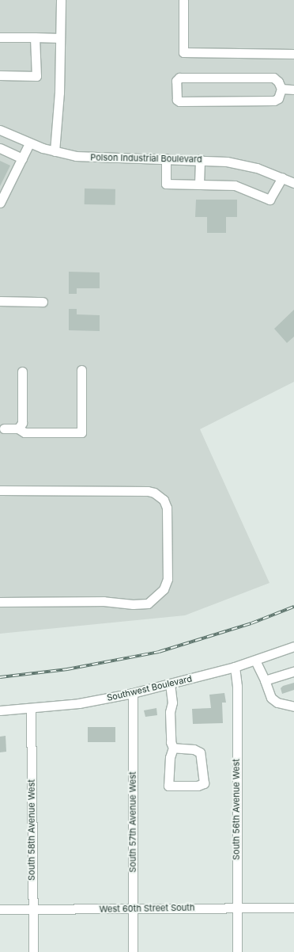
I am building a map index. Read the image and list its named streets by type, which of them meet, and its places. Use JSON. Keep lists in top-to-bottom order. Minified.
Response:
{"streets":{"street":["Polson Industrial Boulevard","Southwest Boulevard","South 56th Avenue West","South 57th Avenue West","South 58th Avenue West","West 60th Street South"]},"crossings":[["Southwest Boulevard","South 56th Avenue West"],["Southwest Boulevard","South 57th Avenue West"],["Southwest Boulevard","South 58th Avenue West"],["South 56th Avenue West","West 60th Street South"],["South 57th Avenue West","West 60th Street South"],["South 58th Avenue West","West 60th Street South"]]}
